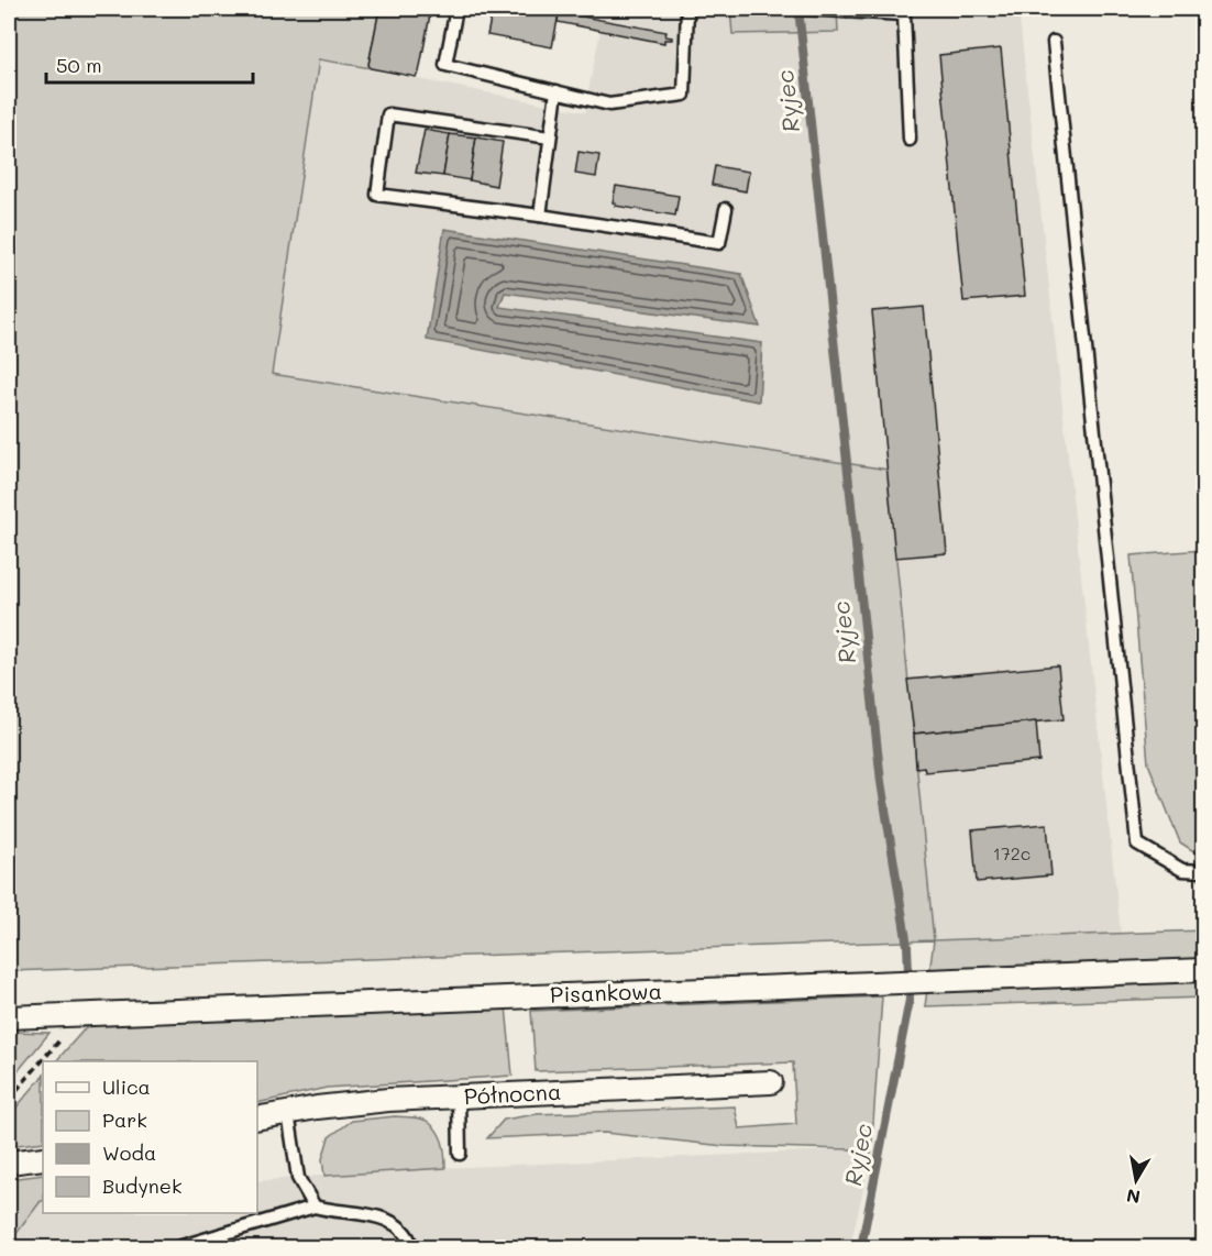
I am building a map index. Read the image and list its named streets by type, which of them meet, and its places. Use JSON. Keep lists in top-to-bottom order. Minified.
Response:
{"streets":{"street":["Pisankowa","Północna"]},"water":["Ryjec"],"house_numbers":["172c"],"legend":["Ulica","Park","Woda","Budynek"],"scale_bar":"50 m","north":"bottom"}
